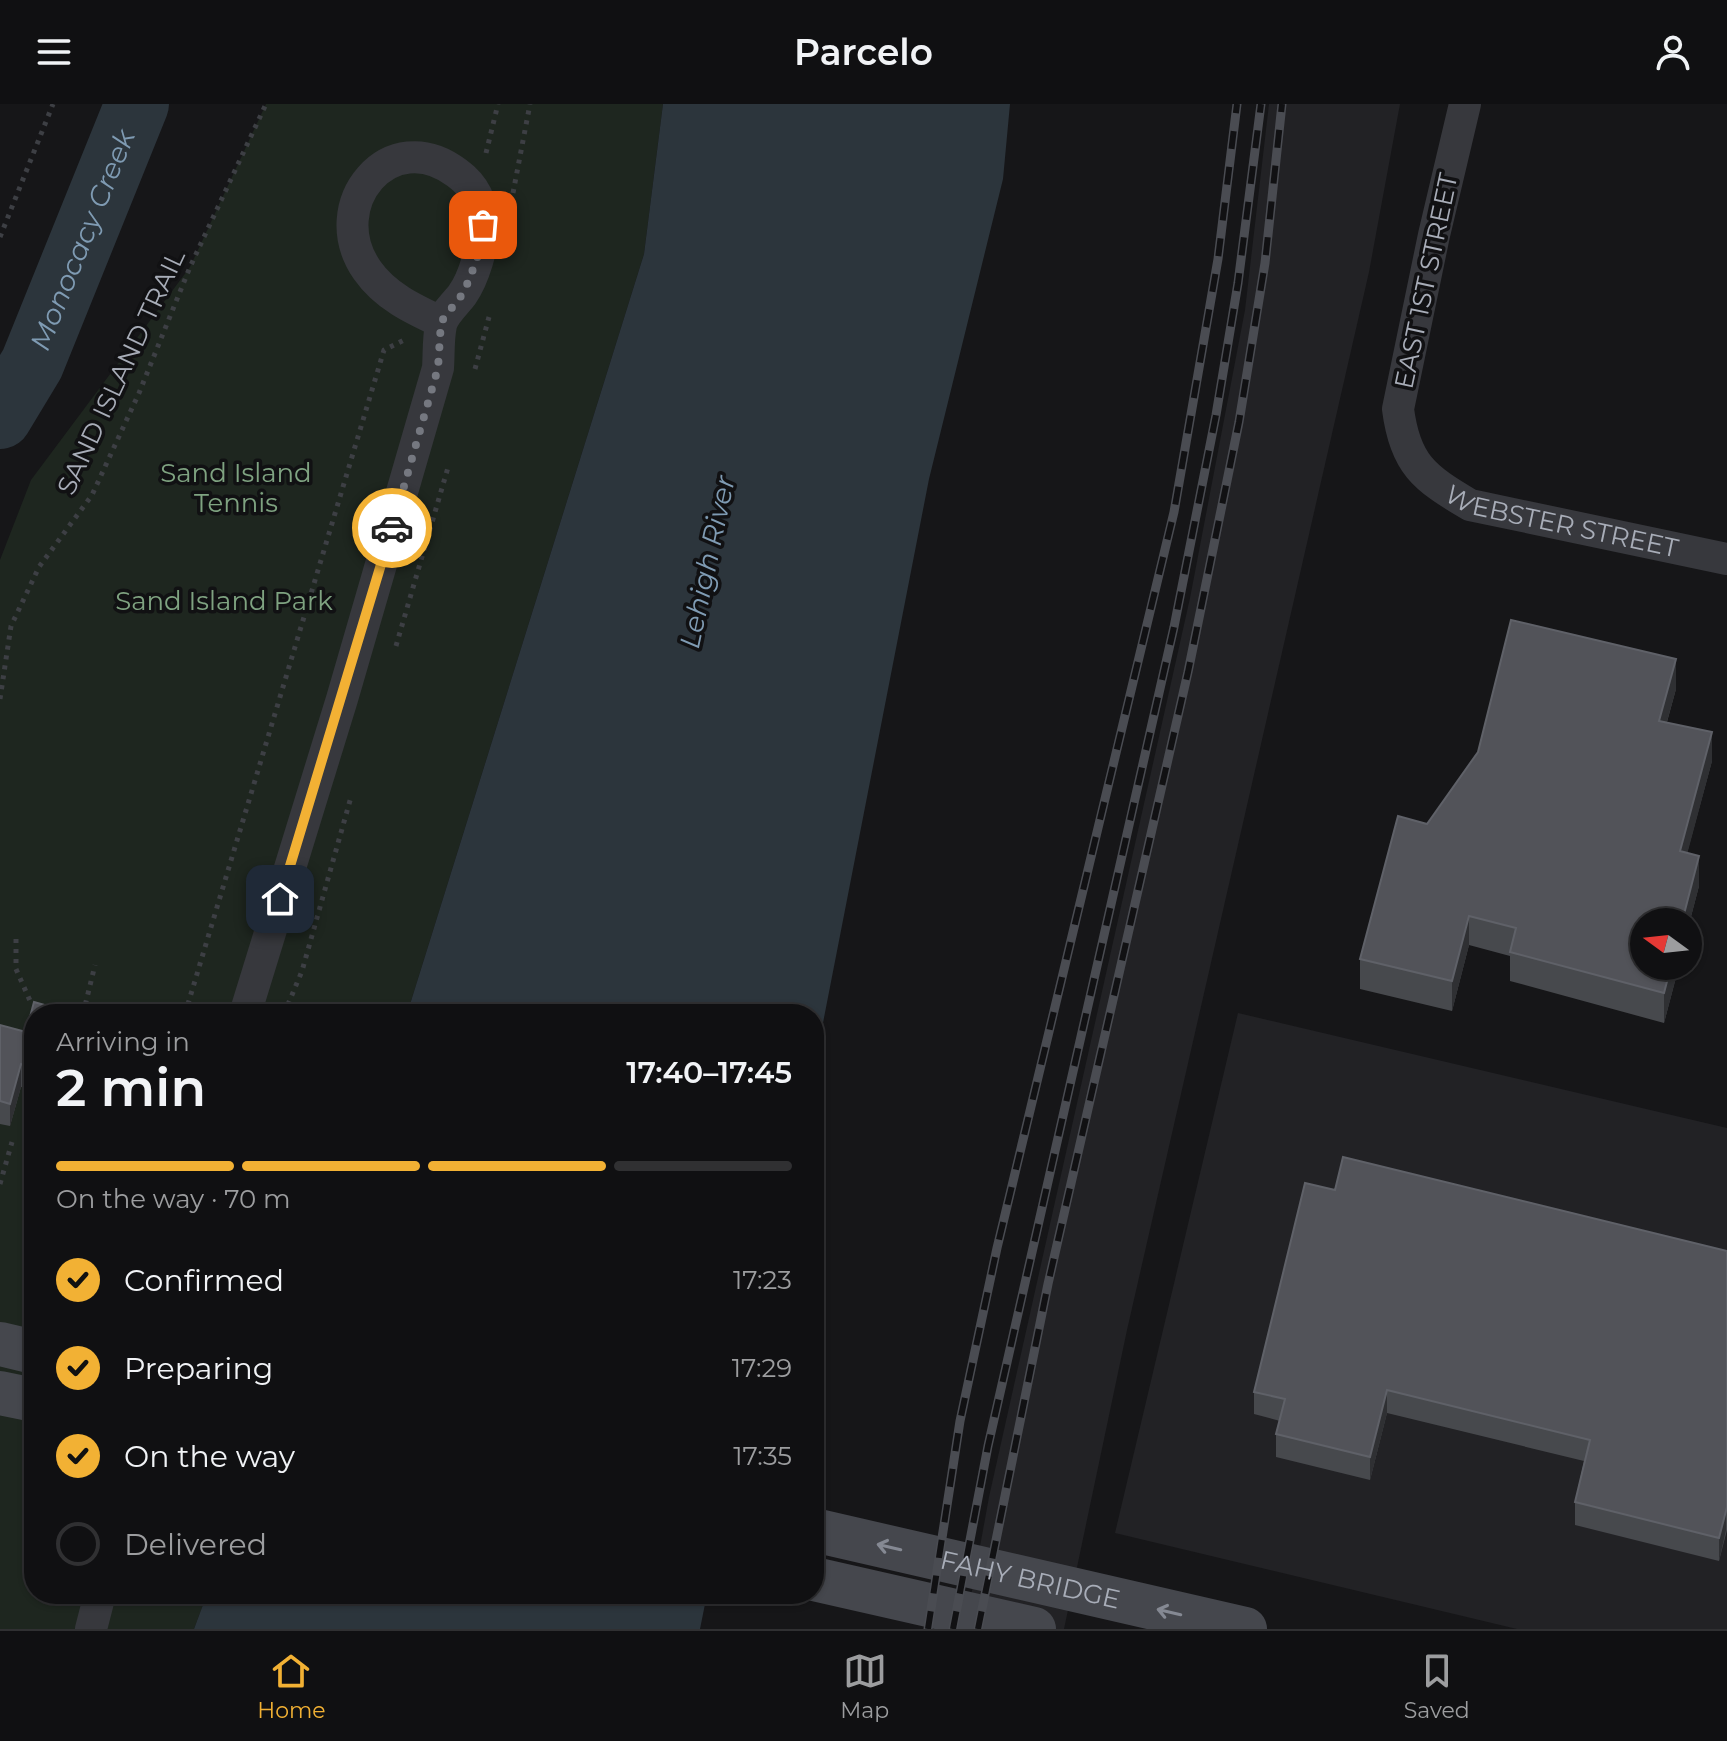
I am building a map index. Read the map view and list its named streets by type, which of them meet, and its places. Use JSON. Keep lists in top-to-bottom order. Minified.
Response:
{"streets":{"main road":["FAHY BRIDGE"],"street":["EAST 1ST STREET","WEBSTER STREET"],"path":["SAND ISLAND TRAIL"]},"crossings":[["EAST 1ST STREET","WEBSTER STREET"]],"water":["Monocacy Creek","Lehigh River"],"parks":["Sand Island Tennis","Sand Island Park"],"north":"left","page":{"header":"Parcelo","heading":["2 min","Arriving in","17:40–17:45"],"bar":"On the way · 70 m","list":[["Confirmed","17:23"],["Preparing","17:29"],["On the way","17:35"],"Delivered"],"tabs":["Home","Map","Saved"]}}
